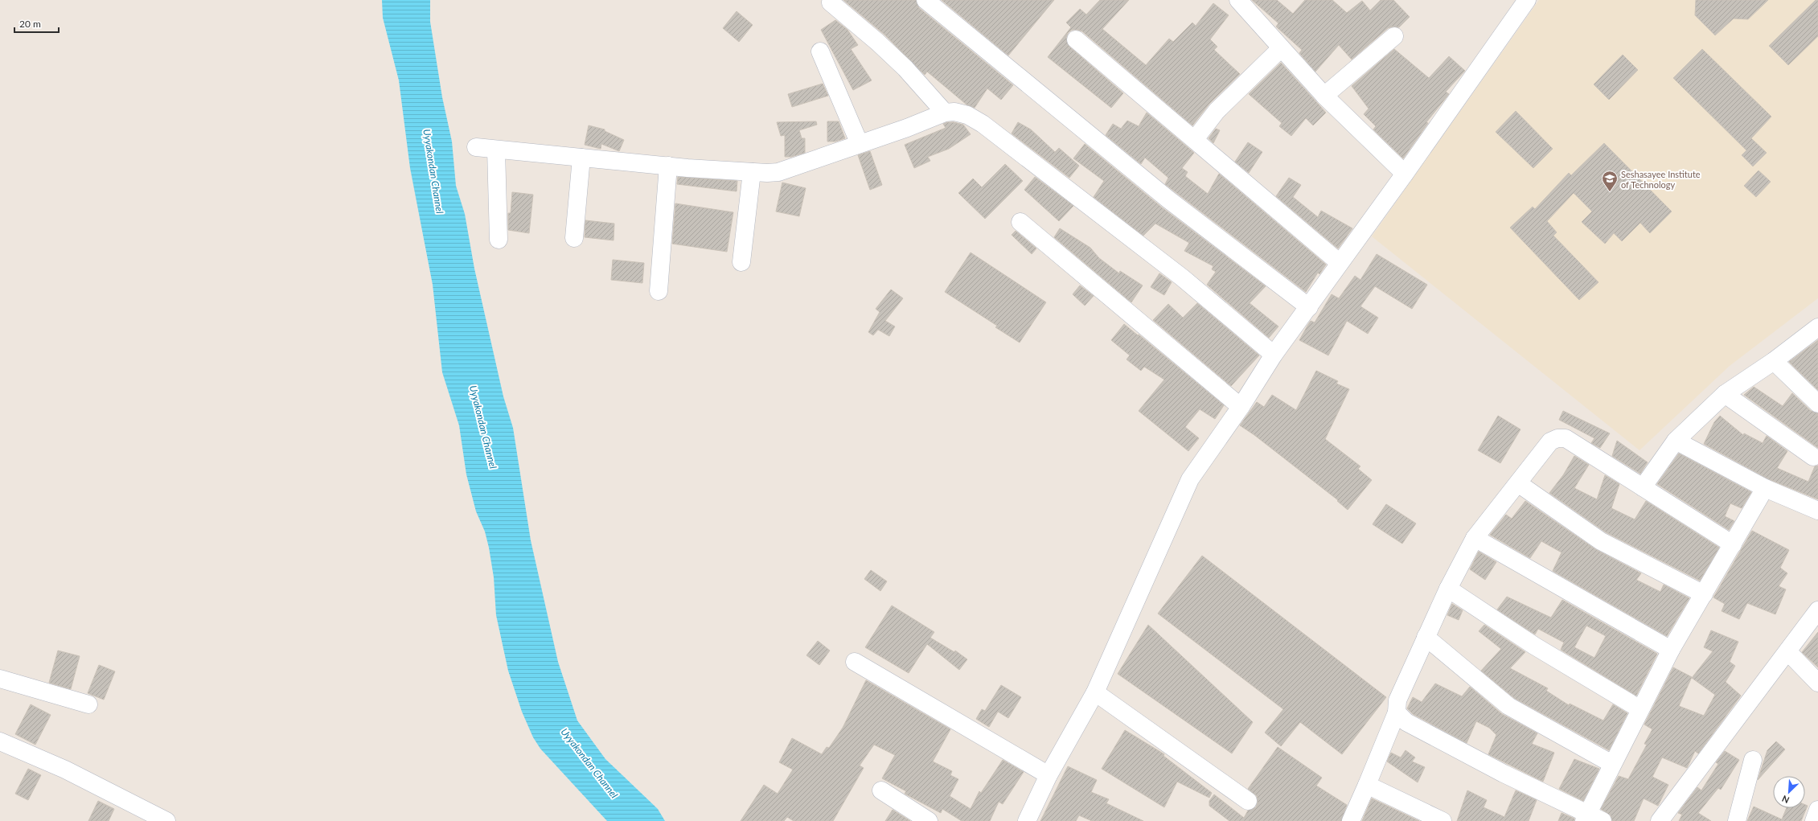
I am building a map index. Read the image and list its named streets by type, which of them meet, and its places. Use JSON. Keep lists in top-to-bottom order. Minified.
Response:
{"water":["Uyyakondan Channel"],"places":{"school or university":["Seshasayee Institute of Technology"]},"scale_bar":"20 m","north":"bottom left"}
